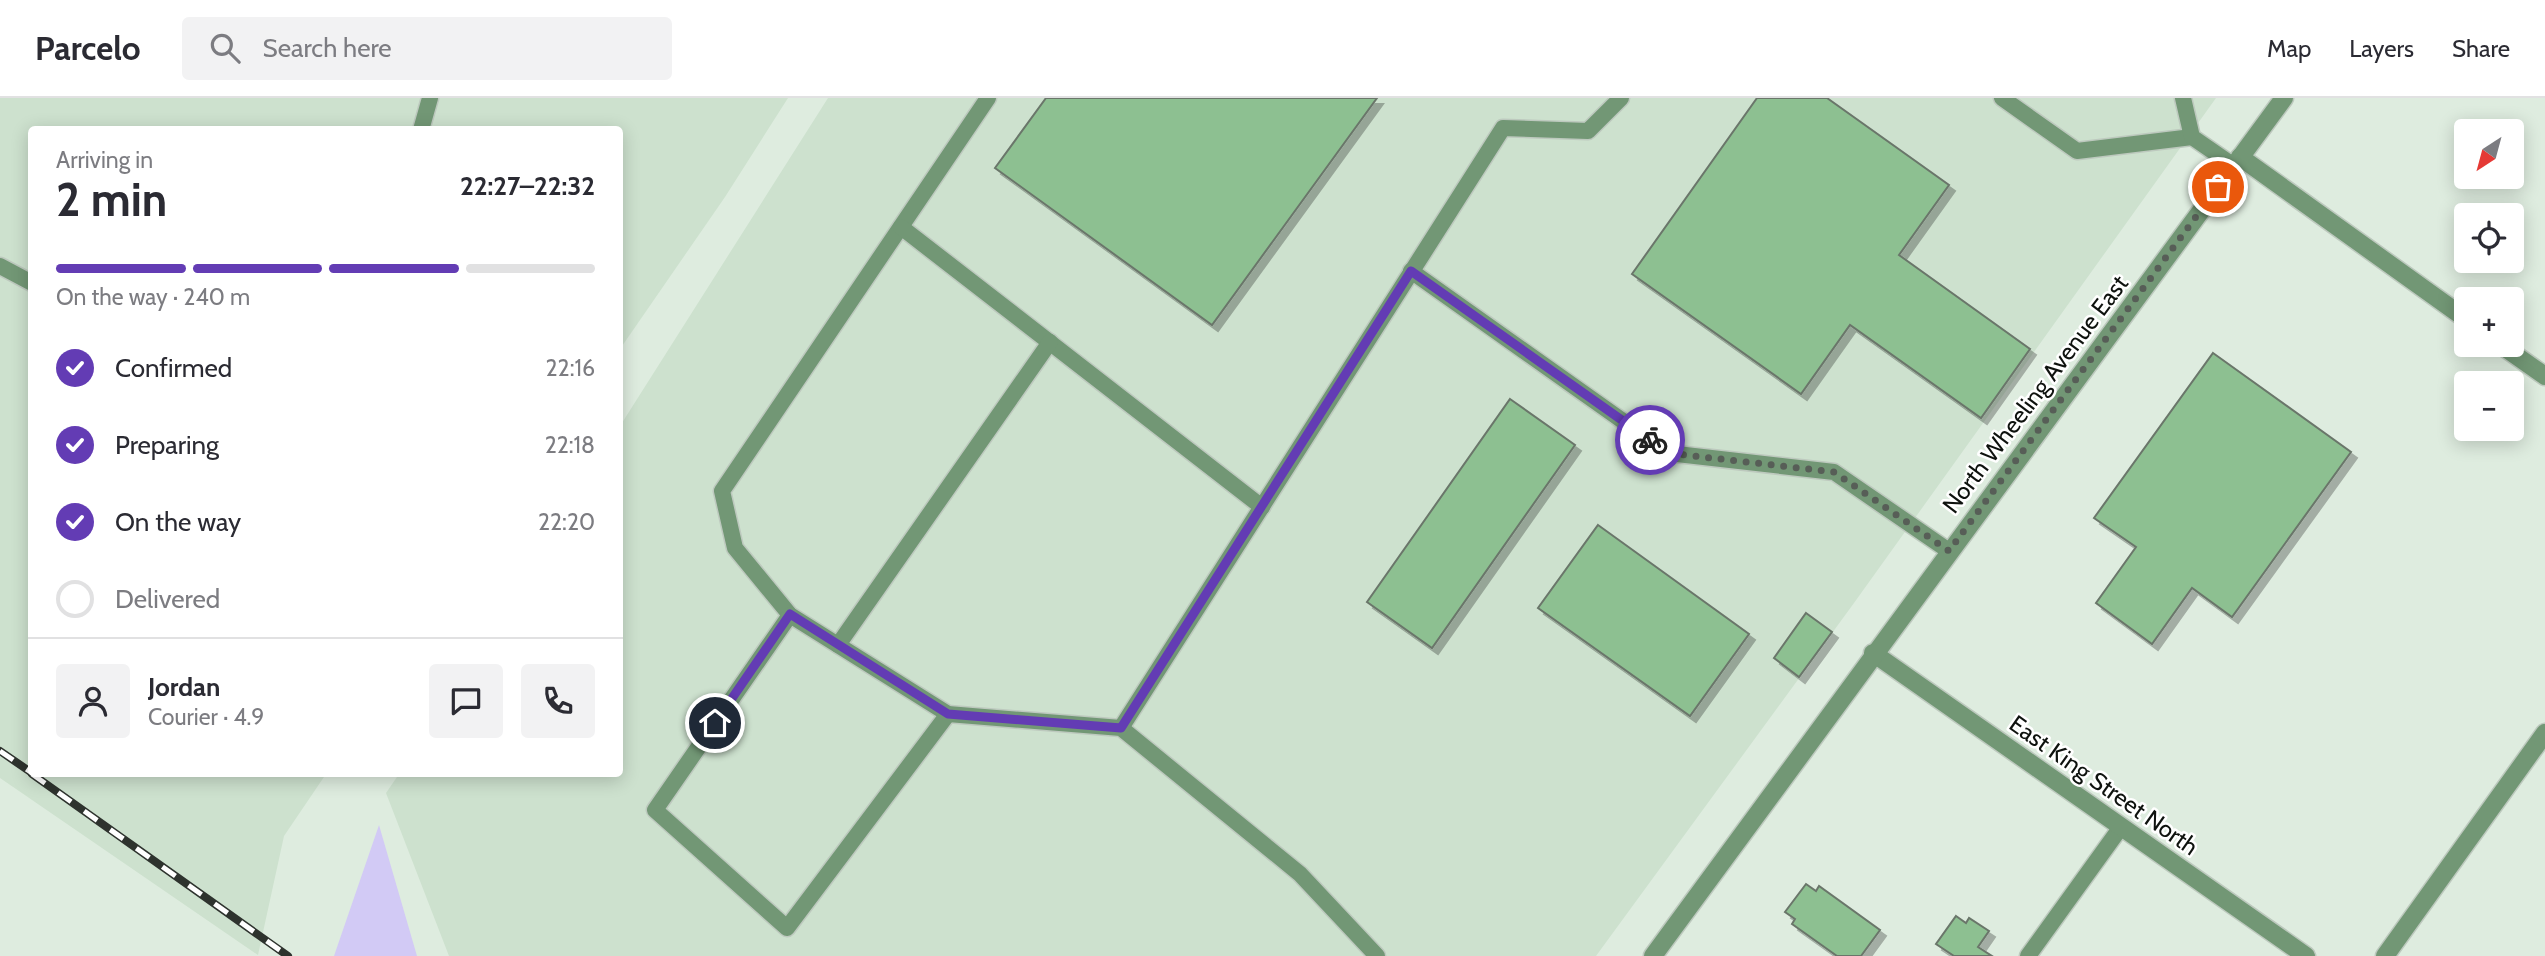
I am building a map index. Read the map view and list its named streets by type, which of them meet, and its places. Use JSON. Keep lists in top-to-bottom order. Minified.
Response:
{"streets":{"street":["North Wheeling Avenue East","East King Street North"]},"crossings":[["North Wheeling Avenue East","East King Street North"]],"north":"bottom left","page":{"header":"Parcelo","search":"Search here","nav":["Map","Layers","Share"],"map_buttons":["+","−"],"heading":["2 min","Arriving in","22:27–22:32"],"panel":["Jordan","Courier · 4.9"],"bar":"On the way · 240 m","list":[["Confirmed","22:16"],["Preparing","22:18"],["On the way","22:20"],"Delivered"]}}
